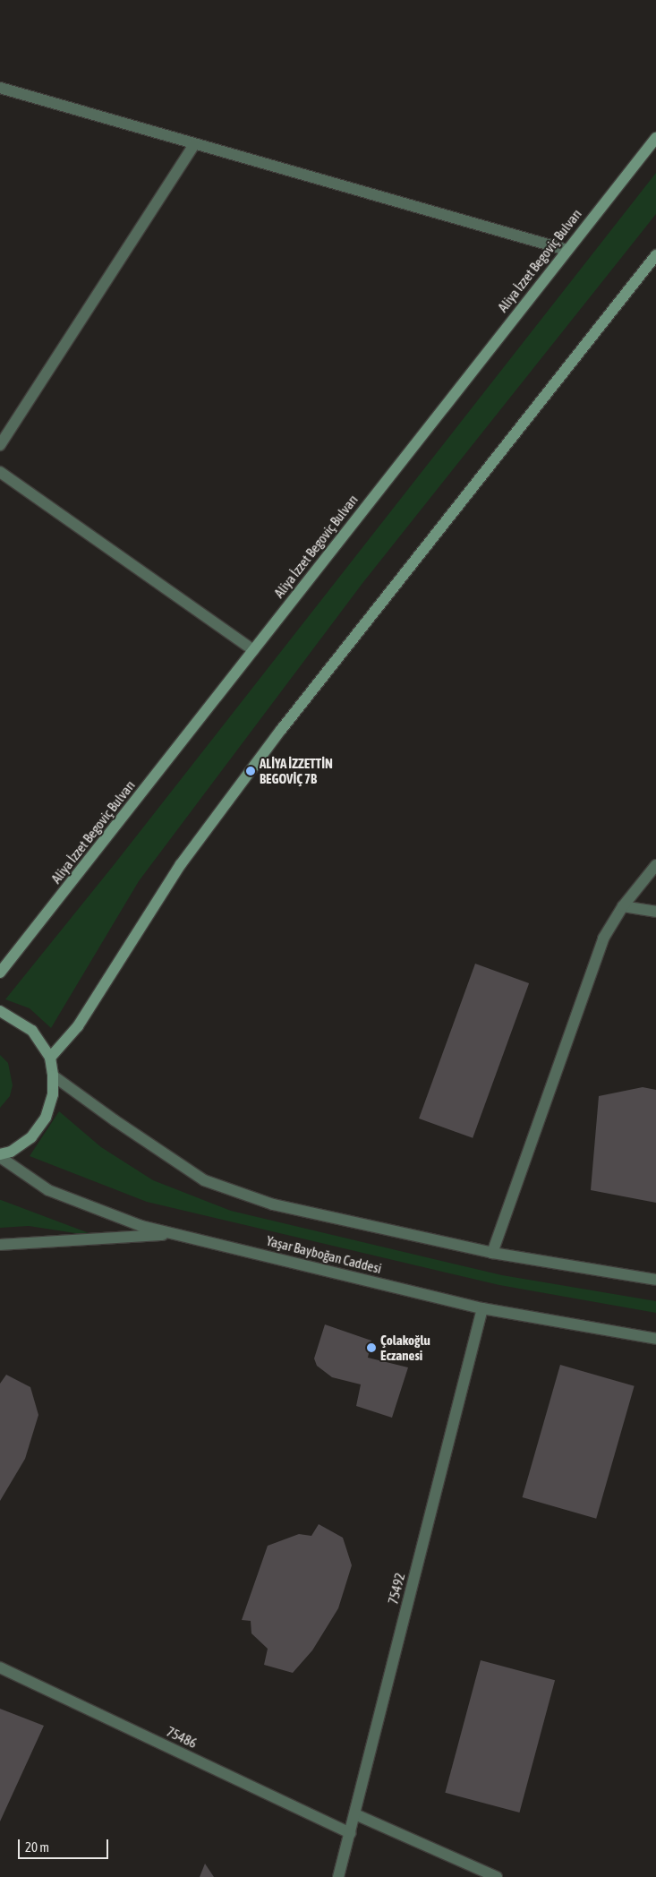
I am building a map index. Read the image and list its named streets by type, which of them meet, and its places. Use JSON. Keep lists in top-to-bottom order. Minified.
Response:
{"streets":{"main road":["Aliya İzzet Begoviç Bulvarı"],"street":["Yaşar Bayboğan Caddesi","75492","75486"]},"crossings":[["Yaşar Bayboğan Caddesi","75492"],["75492","75486"]],"places":["ALİYA İZZETTİN BEGOVİÇ 7B","Çolakoğlu Eczanesi"],"scale_bar":"20 m"}
